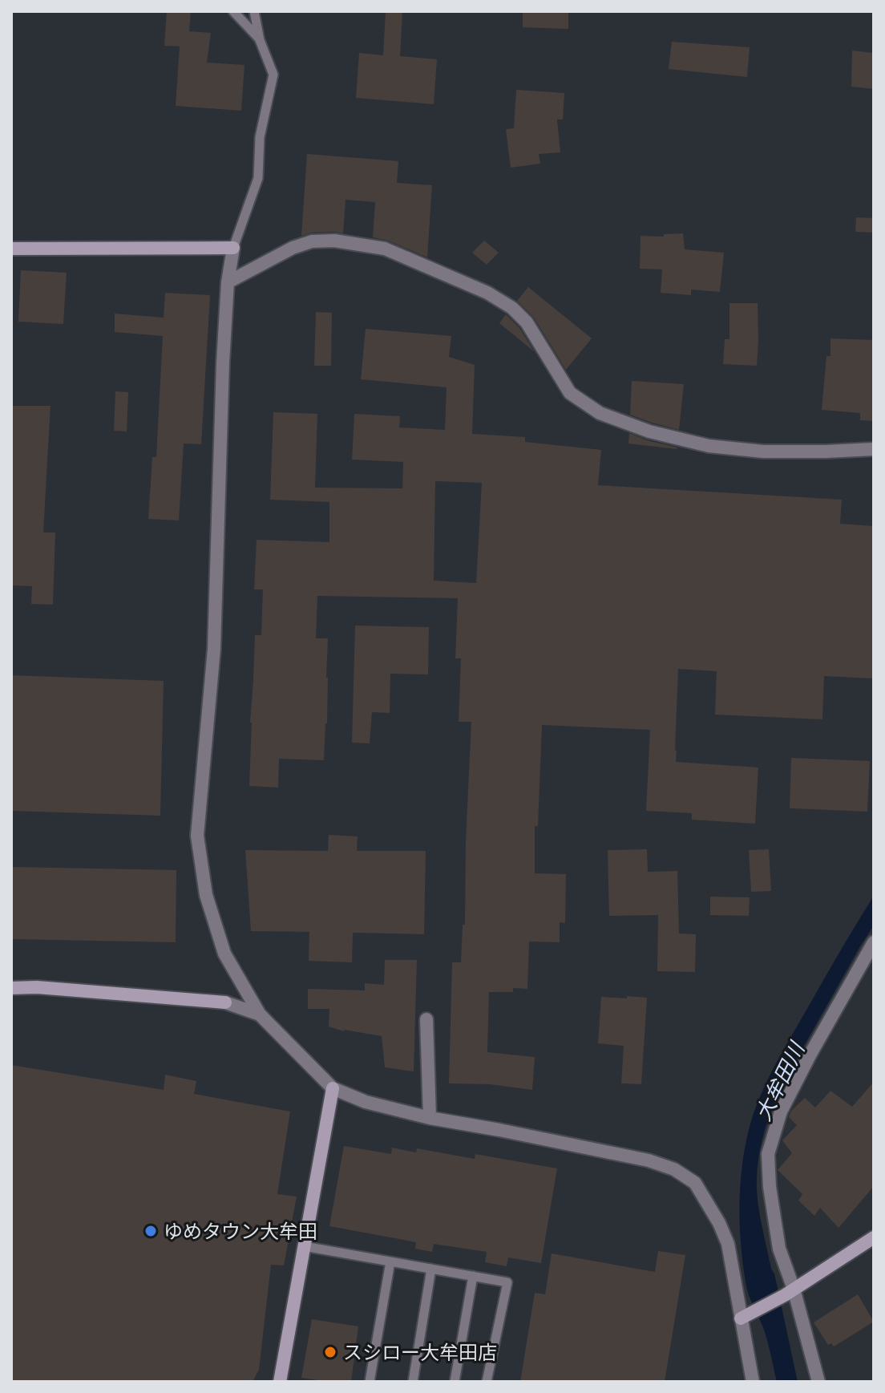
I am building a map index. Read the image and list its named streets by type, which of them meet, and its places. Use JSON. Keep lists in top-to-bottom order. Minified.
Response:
{"water":["大牟田川"],"places":["ゆめタウン大牟田","スシロー大牟田店"]}
